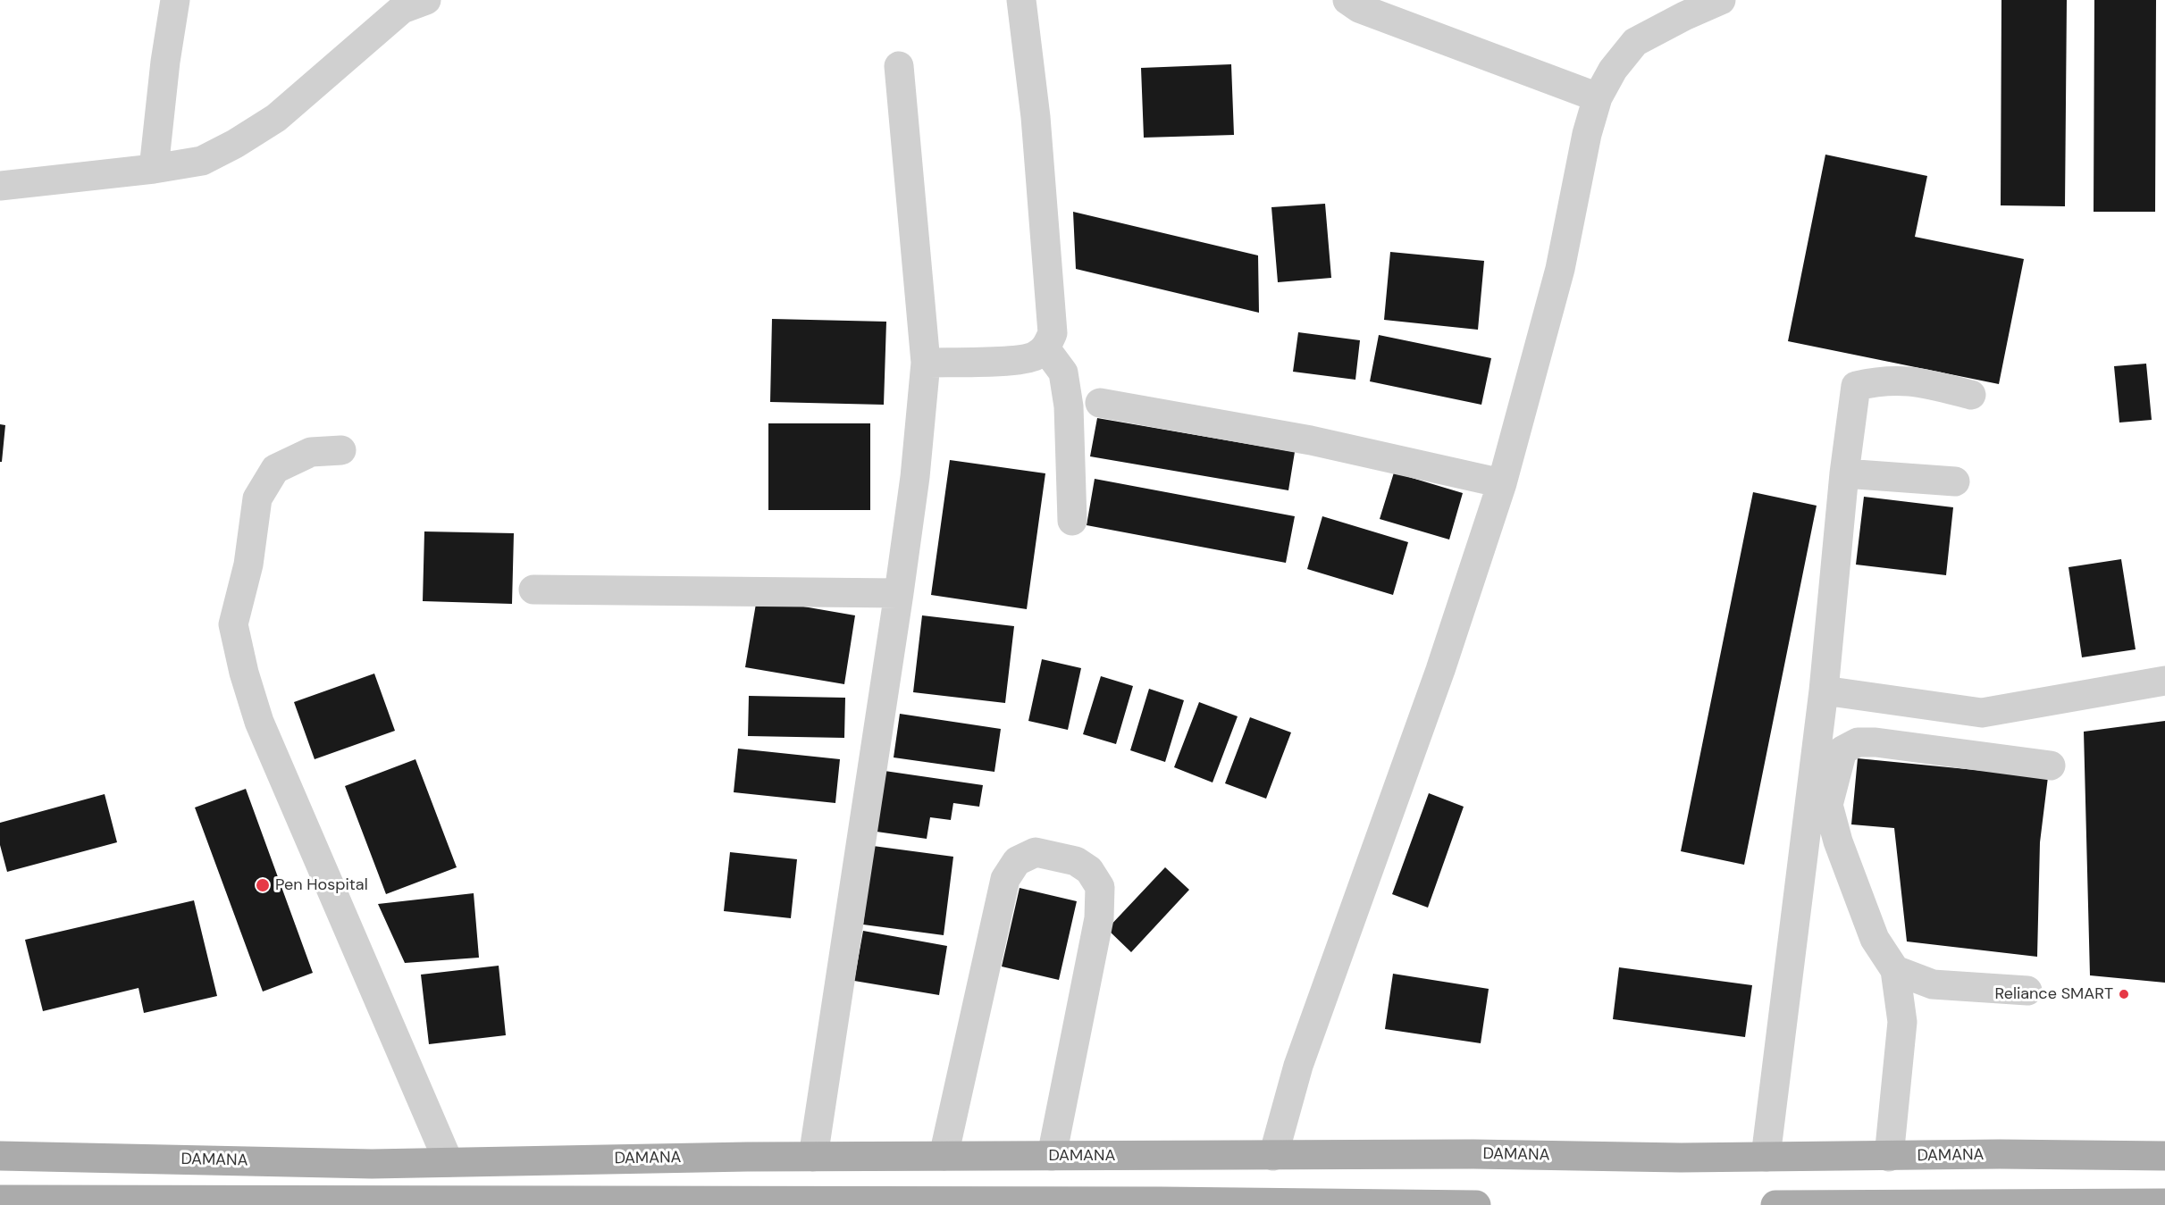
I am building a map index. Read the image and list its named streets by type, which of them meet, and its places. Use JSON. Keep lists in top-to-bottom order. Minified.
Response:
{"streets":{"main road":["DAMANA"]},"places":["Pen Hospital","Reliance SMART"]}
